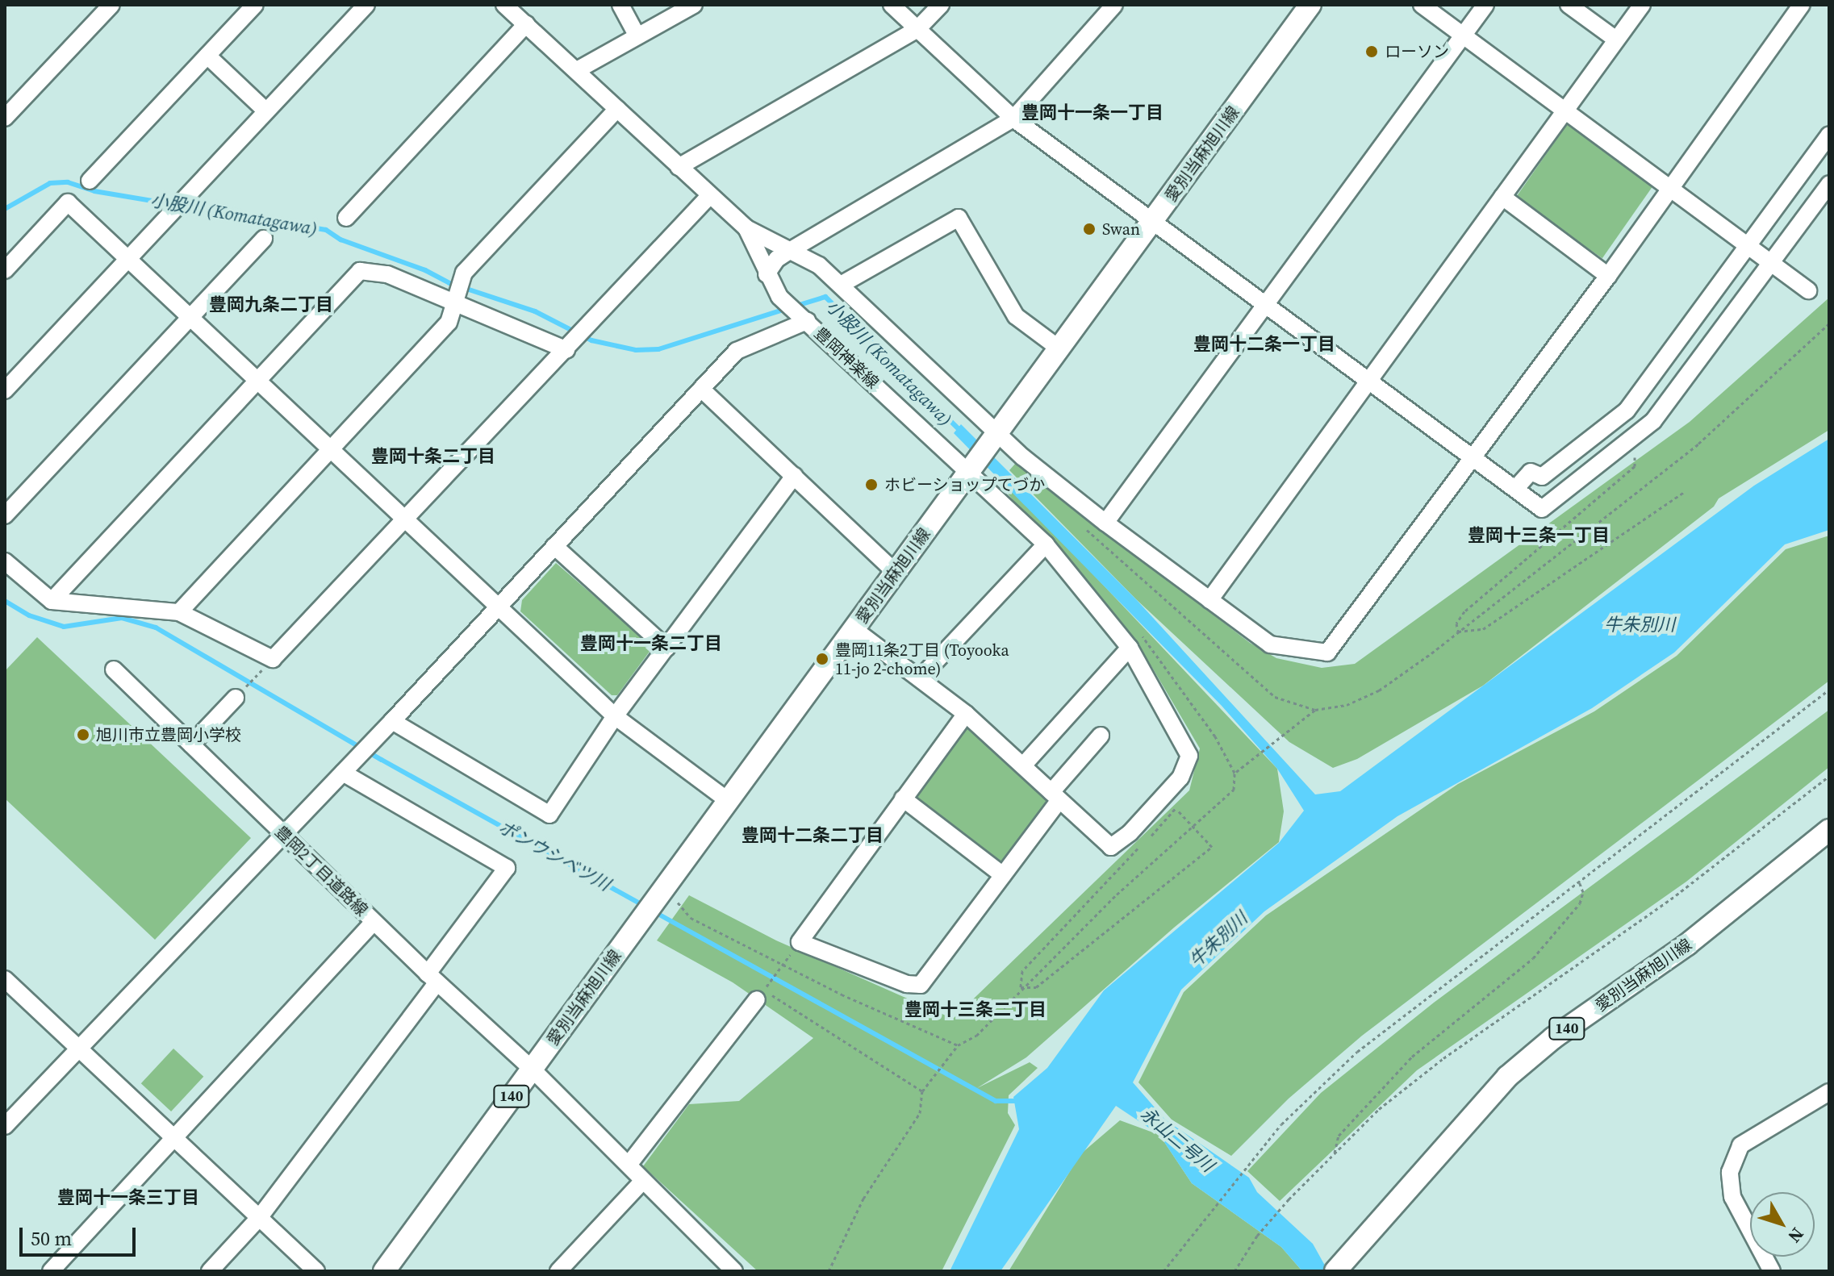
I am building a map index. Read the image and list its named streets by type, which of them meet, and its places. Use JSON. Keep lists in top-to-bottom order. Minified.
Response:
{"streets":{"main road":["愛別当麻旭川線","140"],"street":["豊岡神楽線","豊岡2丁目道路線"]},"crossings":[["愛別当麻旭川線","豊岡神楽線"],["愛別当麻旭川線","豊岡2丁目道路線"]],"districts":["豊岡十一条一丁目","豊岡九条二丁目","豊岡十二条一丁目","豊岡十条二丁目","豊岡十三条一丁目","豊岡十一条二丁目","豊岡十二条二丁目","豊岡十三条二丁目","豊岡十一条三丁目"],"water":["小股川 (Komatagawa)","牛朱別川","ポンウシベツ川","永山二号川"],"places":["ローソン","Swan","ホビーショップてづか","豊岡11条2丁目 (Toyooka 11-jo 2-chome)","旭川市立豊岡小学校"],"scale_bar":"50 m","north":"bottom right"}
